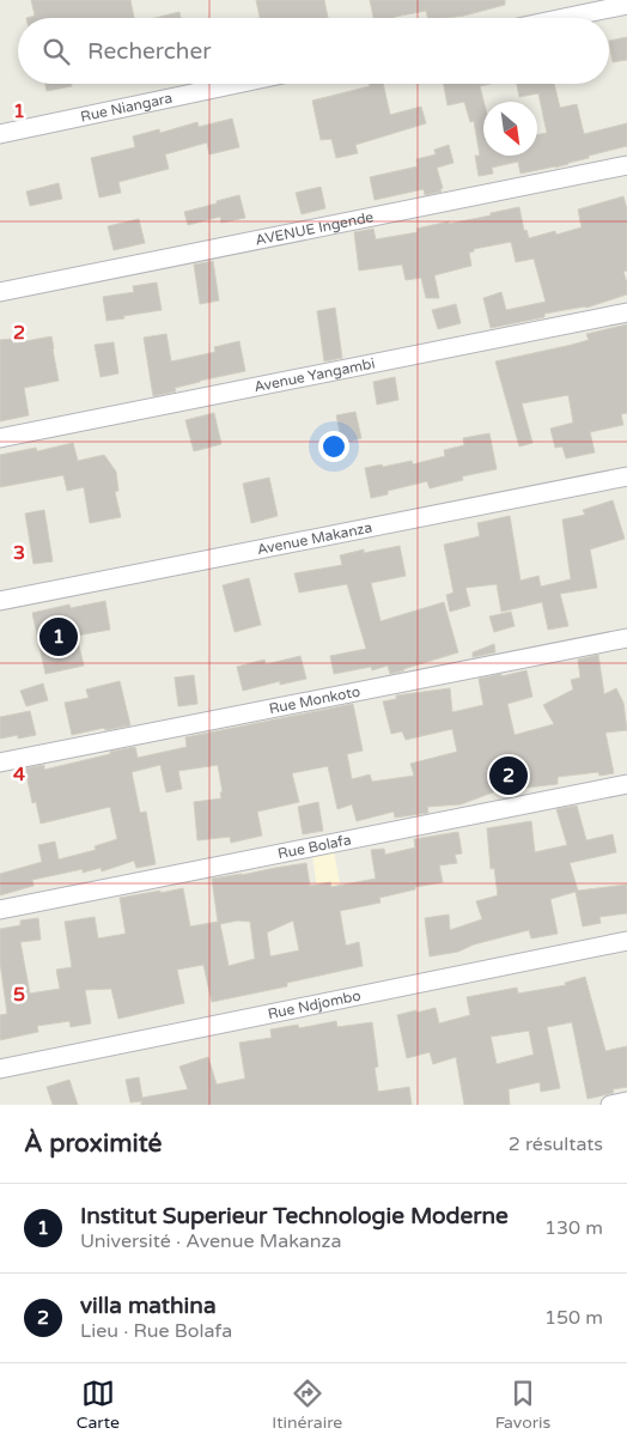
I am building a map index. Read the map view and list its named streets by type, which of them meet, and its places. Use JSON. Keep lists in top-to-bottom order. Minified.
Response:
{"streets":{"street":["Rue Niangara","AVENUE Ingende","Avenue Yangambi","Avenue Makanza","Rue Monkoto","Rue Bolafa","Rue Ndjombo"]},"north":"bottom right","page":{"search":"Rechercher","pins":["1","2"],"heading":["À proximité","2 résultats"],"list":[{"mark":"1","name":"Institut Superieur Technologie Moderne","note":"Université · Avenue Makanza","value":"130 m"},{"mark":"2","name":"villa mathina","note":"Lieu · Rue Bolafa","value":"150 m"}],"nav":["Carte","Itinéraire","Favoris"]},"grid":{"rows":["1","2","3","4","5"]}}
